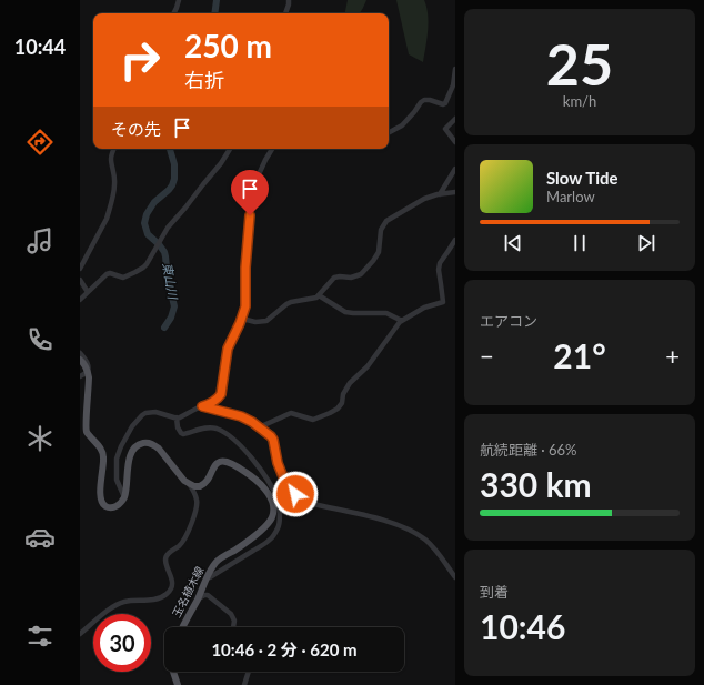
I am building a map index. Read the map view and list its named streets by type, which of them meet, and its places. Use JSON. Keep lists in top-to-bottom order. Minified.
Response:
{"streets":{"main road":["玉名植木線"]},"water":["東山川"],"page":{"tabs":"10:44","tile":[["25","km/h"],"エアコン",["航続距離 · 66%","330 km"],["到着","10:46"]],"turn":["250 m","右折"],"then":"その先","song":["Slow Tide","Marlow"],"heat":["−","21°","+"],"limit":"30","trip":"10:46 · 2 分 · 620 m"}}
